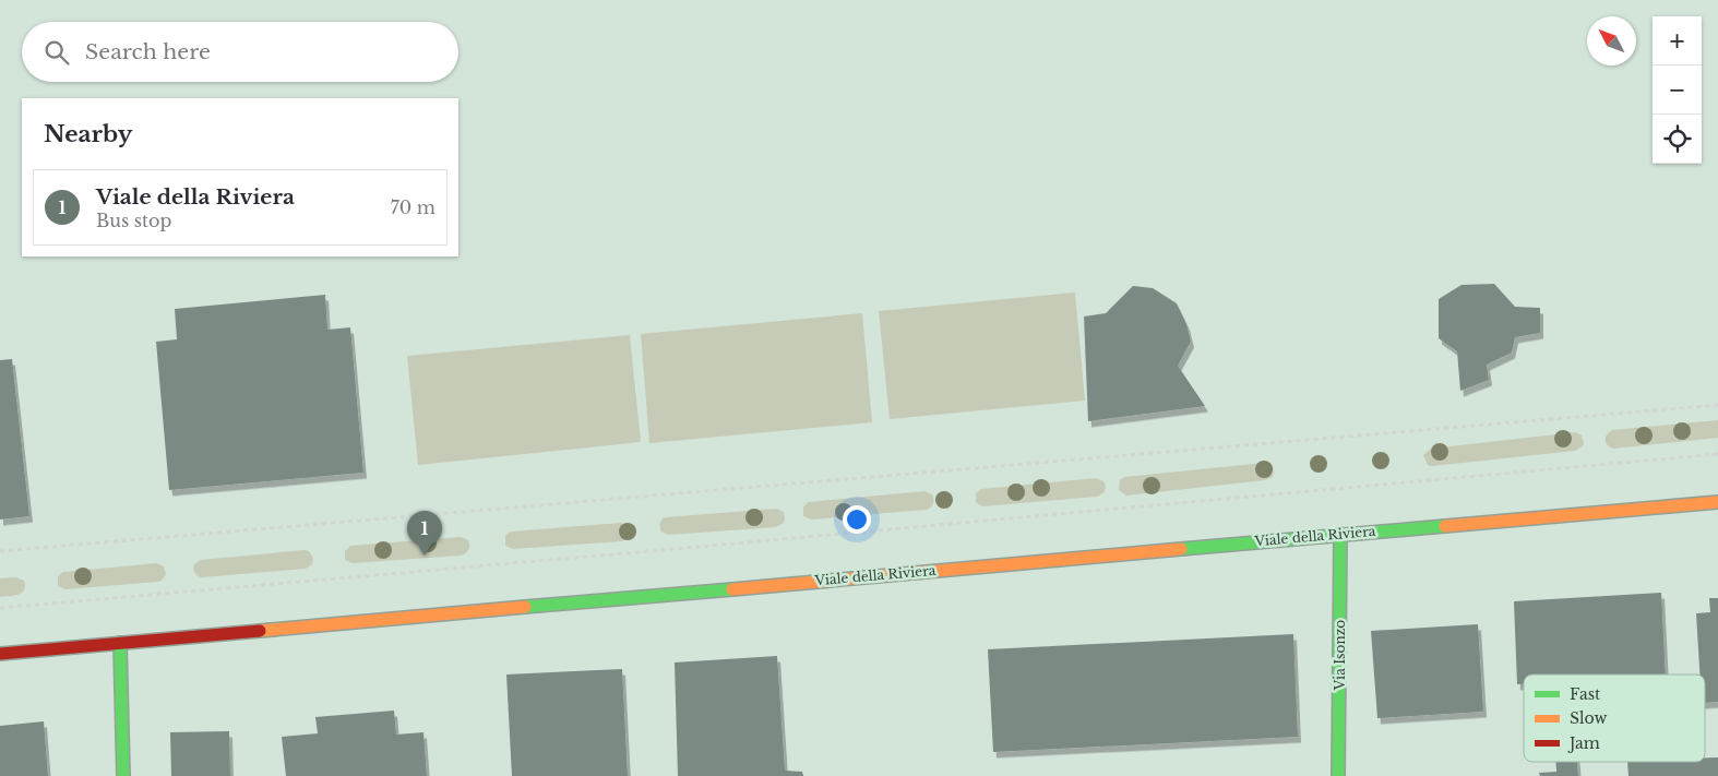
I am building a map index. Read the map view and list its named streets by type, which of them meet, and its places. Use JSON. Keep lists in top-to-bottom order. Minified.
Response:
{"streets":{"street":["Viale della Riviera","Via Isonzo"]},"crossings":[["Viale della Riviera","Via Isonzo"]],"legend":["Fast","Slow","Jam"],"north":"top left","page":{"map_buttons":["+","−"],"search":"Search here","heading":"Nearby","list":[{"mark":"1","name":"Viale della Riviera","note":"Bus stop","value":"70 m"}],"pins":"1"}}
